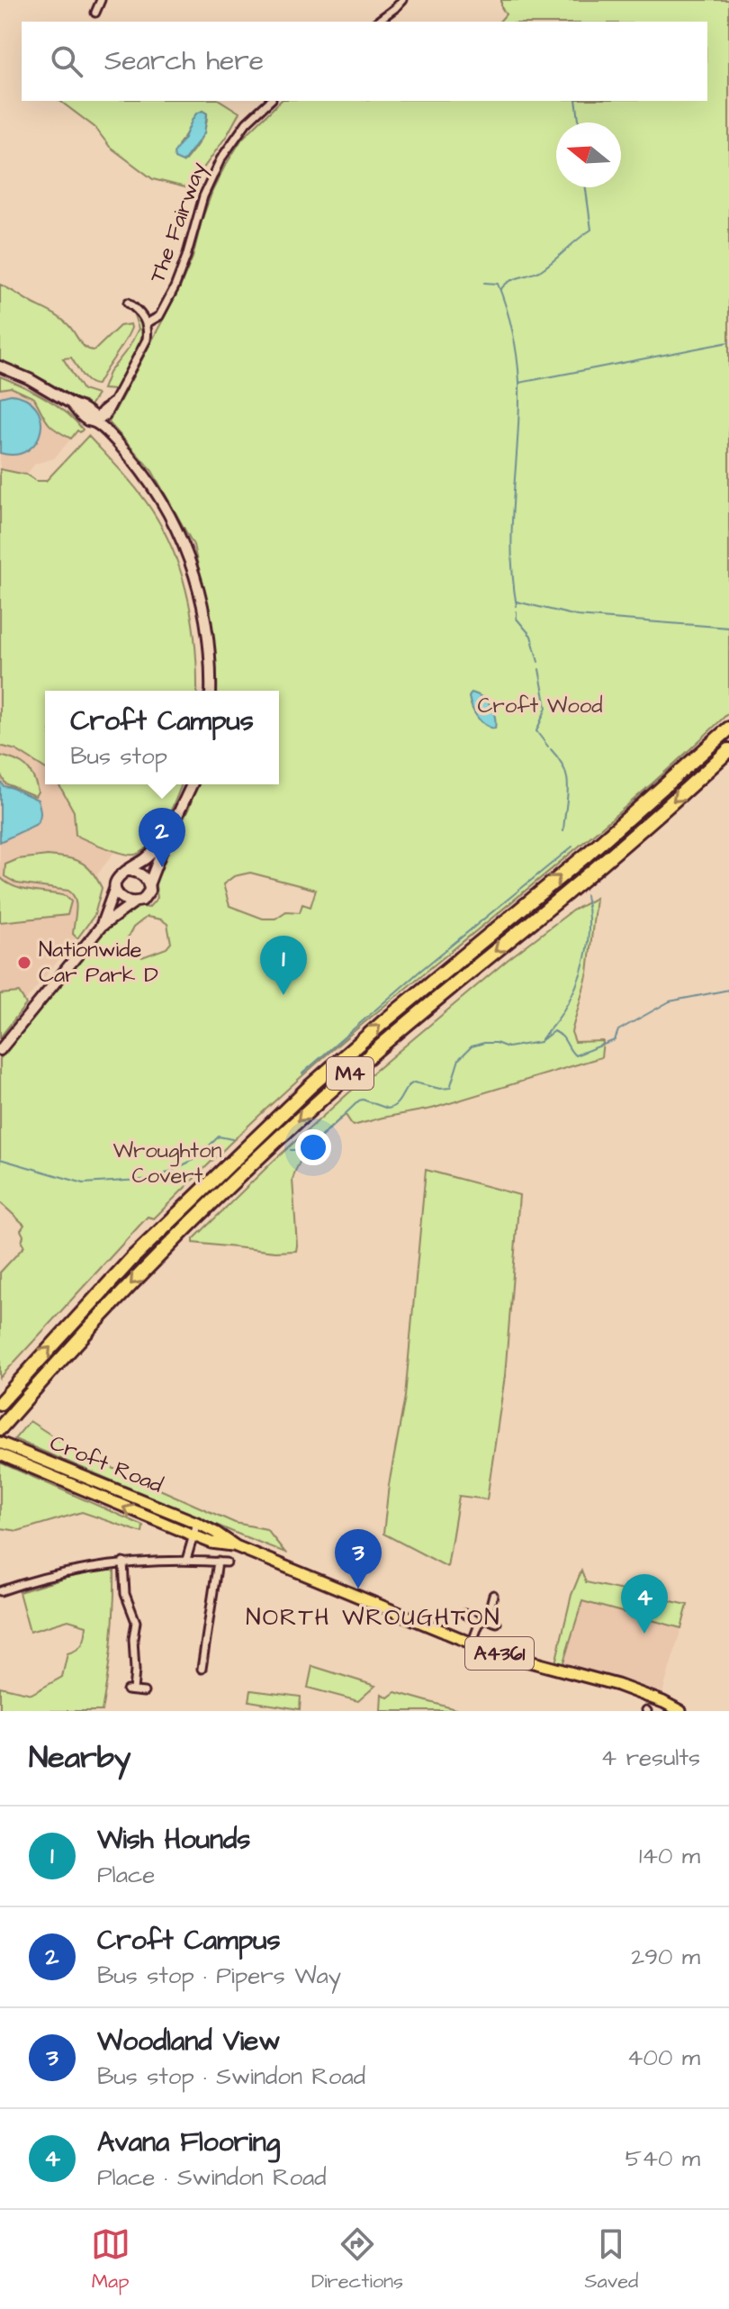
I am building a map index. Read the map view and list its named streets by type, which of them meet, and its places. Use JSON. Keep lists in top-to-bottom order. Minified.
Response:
{"streets":{"highway":["M4"],"main road":["Croft Road","A4361"],"street":["The Fairway"]},"crossings":[["Croft Road","A4361"]],"districts":["NORTH WROUGHTON"],"parks":["Croft Wood","Wroughton Covert"],"places":["Nationwide Car Park D"],"north":"left","page":{"search":"Search here","popup":["Croft Campus","Bus stop"],"pins":["2","1","3","4"],"heading":["Nearby","4 results"],"list":[{"mark":"1","name":"Wish Hounds","note":"Place","value":"140 m"},{"mark":"2","name":"Croft Campus","note":"Bus stop · Pipers Way","value":"290 m"},{"mark":"3","name":"Woodland View","note":"Bus stop · Swindon Road","value":"400 m"},{"mark":"4","name":"Avana Flooring","note":"Place · Swindon Road","value":"540 m"}],"nav":["Map","Directions","Saved"]}}
